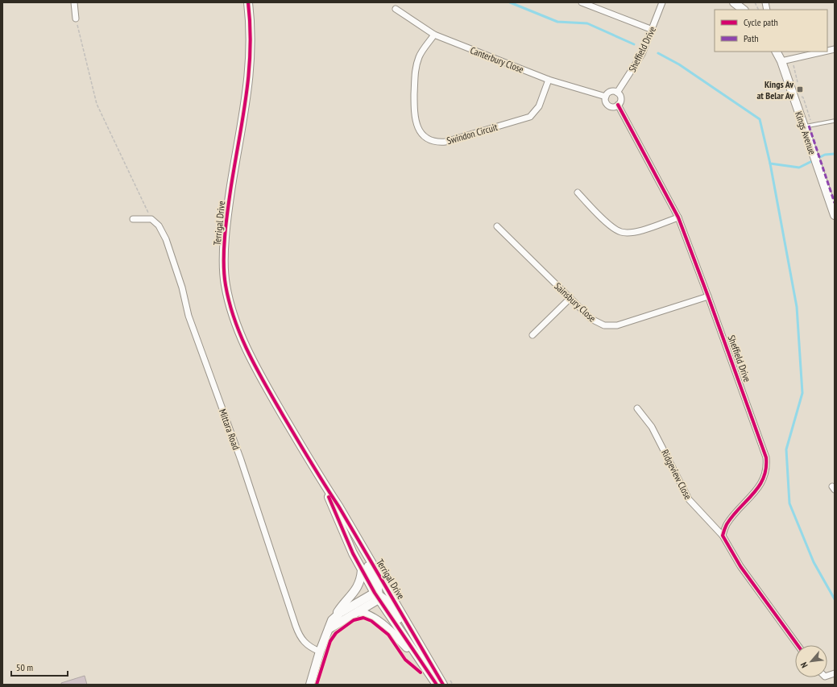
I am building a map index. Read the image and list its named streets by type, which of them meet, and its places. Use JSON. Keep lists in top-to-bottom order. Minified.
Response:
{"streets":{"main road":["Kings Avenue","Terrigal Drive"],"street":["Sheffield Drive","Canterbury Close","Swindon Circuit","Sainsbury Close","Mittara Road","Ridgeview Close"]},"crossings":[["Sheffield Drive","Canterbury Close"],["Sheffield Drive","Sainsbury Close"],["Sheffield Drive","Ridgeview Close"],["Canterbury Close","Swindon Circuit"]],"places":{"transit":["Kings Av at Belar Av"]},"legend":["Cycle path","Path"],"scale_bar":"50 m","north":"bottom left"}
